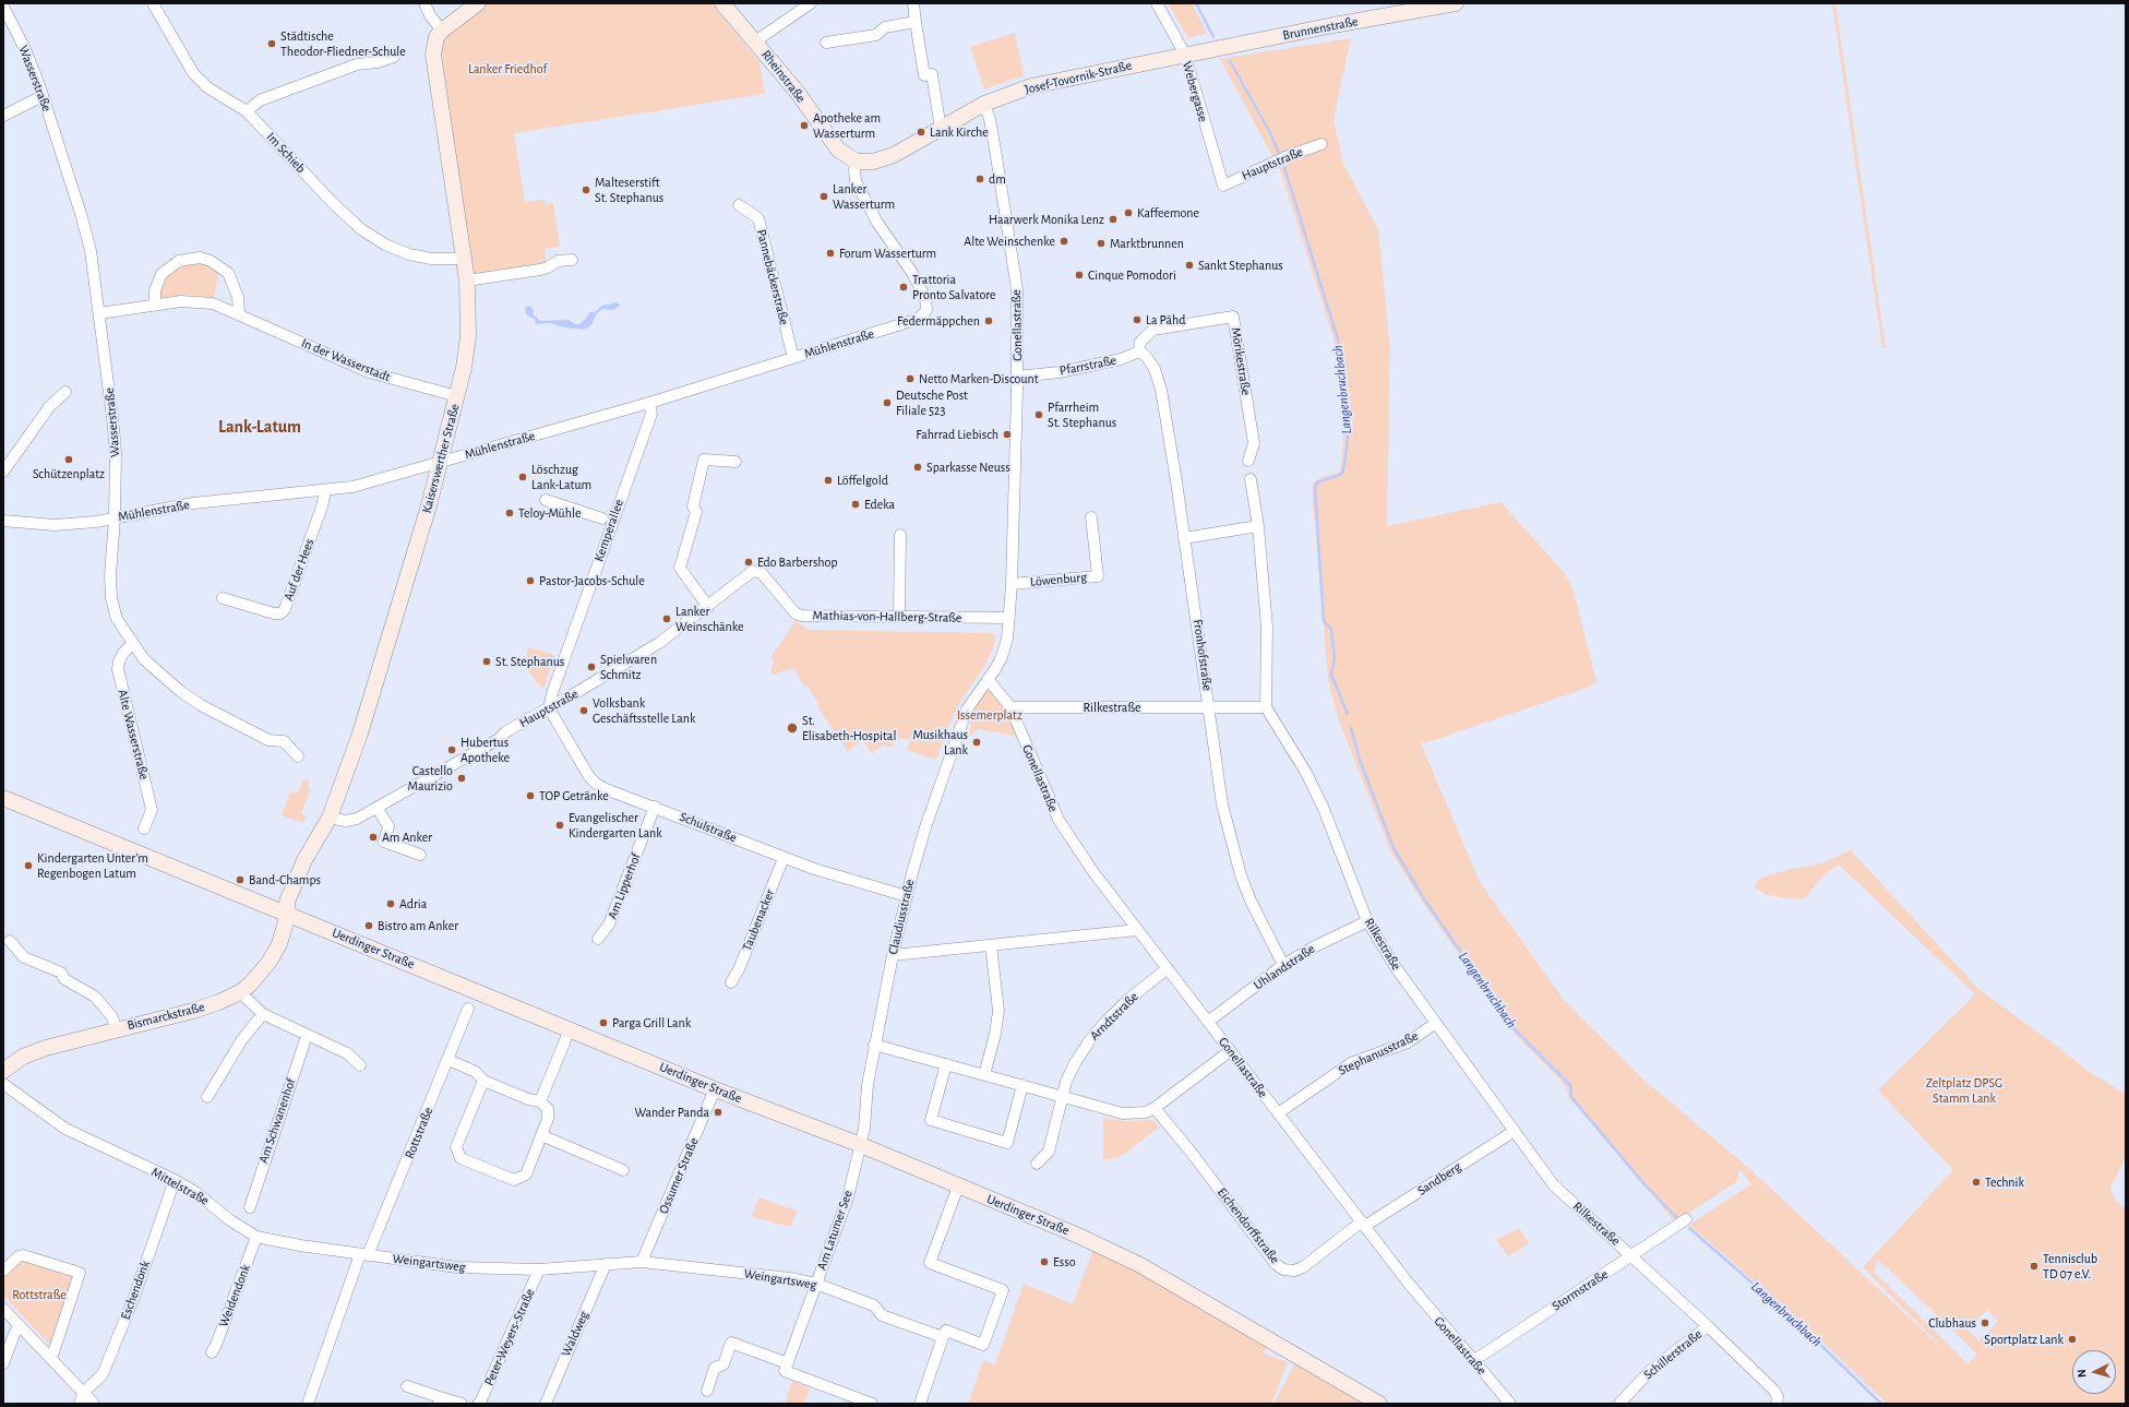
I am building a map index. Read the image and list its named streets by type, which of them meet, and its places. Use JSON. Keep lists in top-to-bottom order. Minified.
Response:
{"streets":{"street":["Brunnenstraße","Rheinstraße","Josef-Tovornik-Straße","Wasserstraße","Webergasse","Im Schieb","Hauptstraße","Pannebäckerstraße","Gonellastraße","Mühlenstraße","In der Wasserstadt","Mörikestraße","Pfarrstraße","Kaiserswerther Straße","Kemperallee","Auf der Hees","Löwenburg","Mathias-von-Hallberg-Straße","Fronhofstraße","Rilkestraße","Alte Wasserstraße","Schulstraße","Am Lipperhof","Claudiusstraße","Taubenacker","Uerdinger Straße","Uhlandstraße","Bismarckstraße","Arndtstraße","Stephanusstraße","Am Schwanenhof","Rottstraße","Ossumer Straße","Sandberg","Mittelstraße","Eichendorffstraße","Am Latumer See","Weingartsweg","Eschendonk","Stormstraße","Weidendonk","Waldweg","Peter-Weyers-Straße","Schillerstraße"]},"crossings":[["Brunnenstraße","Josef-Tovornik-Straße"],["Brunnenstraße","Webergasse"],["Rheinstraße","Josef-Tovornik-Straße"],["Rheinstraße","Mühlenstraße"],["Josef-Tovornik-Straße","Webergasse"],["Josef-Tovornik-Straße","Gonellastraße"],["Josef-Tovornik-Straße","Mühlenstraße"],["Wasserstraße","Mühlenstraße"],["Wasserstraße","In der Wasserstadt"],["Wasserstraße","Alte Wasserstraße"],["Webergasse","Hauptstraße"],["Im Schieb","Kaiserswerther Straße"],["Hauptstraße","Kaiserswerther Straße"],["Hauptstraße","Kemperallee"],["Hauptstraße","Mathias-von-Hallberg-Straße"],["Hauptstraße","Schulstraße"],["Pannebäckerstraße","Mühlenstraße"],["Gonellastraße","Pfarrstraße"],["Gonellastraße","Löwenburg"],["Gonellastraße","Mathias-von-Hallberg-Straße"],["Gonellastraße","Rilkestraße"],["Gonellastraße","Claudiusstraße"],["Gonellastraße","Uhlandstraße"],["Gonellastraße","Arndtstraße"],["Gonellastraße","Stephanusstraße"],["Gonellastraße","Sandberg"],["Gonellastraße","Eichendorffstraße"],["Gonellastraße","Stormstraße"],["Mühlenstraße","Kaiserswerther Straße"],["Mühlenstraße","Kemperallee"],["Mühlenstraße","Auf der Hees"],["In der Wasserstadt","Kaiserswerther Straße"],["Mörikestraße","Pfarrstraße"],["Mörikestraße","Fronhofstraße"],["Pfarrstraße","Fronhofstraße"],["Kaiserswerther Straße","Uerdinger Straße"],["Kaiserswerther Straße","Bismarckstraße"],["Kemperallee","Schulstraße"],["Fronhofstraße","Rilkestraße"],["Fronhofstraße","Uhlandstraße"],["Rilkestraße","Uhlandstraße"],["Rilkestraße","Stephanusstraße"],["Rilkestraße","Sandberg"],["Rilkestraße","Stormstraße"],["Rilkestraße","Schillerstraße"],["Schulstraße","Am Lipperhof"],["Schulstraße","Claudiusstraße"],["Schulstraße","Taubenacker"],["Claudiusstraße","Uerdinger Straße"],["Claudiusstraße","Am Latumer See"],["Uerdinger Straße","Bismarckstraße"],["Uerdinger Straße","Ossumer Straße"],["Uerdinger Straße","Am Latumer See"],["Uerdinger Straße","Weingartsweg"],["Rottstraße","Mittelstraße"],["Rottstraße","Weingartsweg"],["Ossumer Straße","Weingartsweg"],["Sandberg","Eichendorffstraße"],["Mittelstraße","Weingartsweg"],["Mittelstraße","Eschendonk"],["Mittelstraße","Weidendonk"],["Am Latumer See","Weingartsweg"],["Weingartsweg","Waldweg"],["Weingartsweg","Peter-Weyers-Straße"]],"districts":["Lank-Latum"],"water":["Langenbruchbach"],"parks":["Lanker Friedhof","Issemerplatz","Zeltplatz DPSG Stamm Lank","Rottstraße"],"places":["Städtische Theodor-Fliedner-Schule","Apotheke am Wasserturm","Lank Kirche","dm","Malteserstift St. Stephanus","Lanker Wasserturm","Kaffeemone","Haarwerk Monika Lenz","Alte Weinschenke","Marktbrunnen","Forum Wasserturm","Sankt Stephanus","Cinque Pomodori","Trattoria Pronto Salvatore","La Pähd","Federmäppchen","Netto Marken-Discount","Deutsche Post Filiale 523","Pfarrheim St. Stephanus","Fahrrad Liebisch","Schützenplatz","Sparkasse Neuss","Löschzug Lank-Latum","Löffelgold","Edeka","Teloy-Mühle","Edo Barbershop","Pastor-Jacobs-Schule","Lanker Weinschänke","St. Stephanus","Spielwaren Schmitz","Volksbank Geschäftsstelle Lank","St. Elisabeth-Hospital","Musikhaus Lank","Hubertus Apotheke","Castello Maurizio","TOP Getränke","Evangelischer Kindergarten Lank","Am Anker","Kindergarten Unter'm Regenbogen Latum","Band-Champs","Adria","Bistro am Anker","Parga Grill Lank","Wander Panda","Technik","Esso","Tennisclub TD 07 e.V.","Clubhaus","Sportplatz Lank"],"north":"left"}
